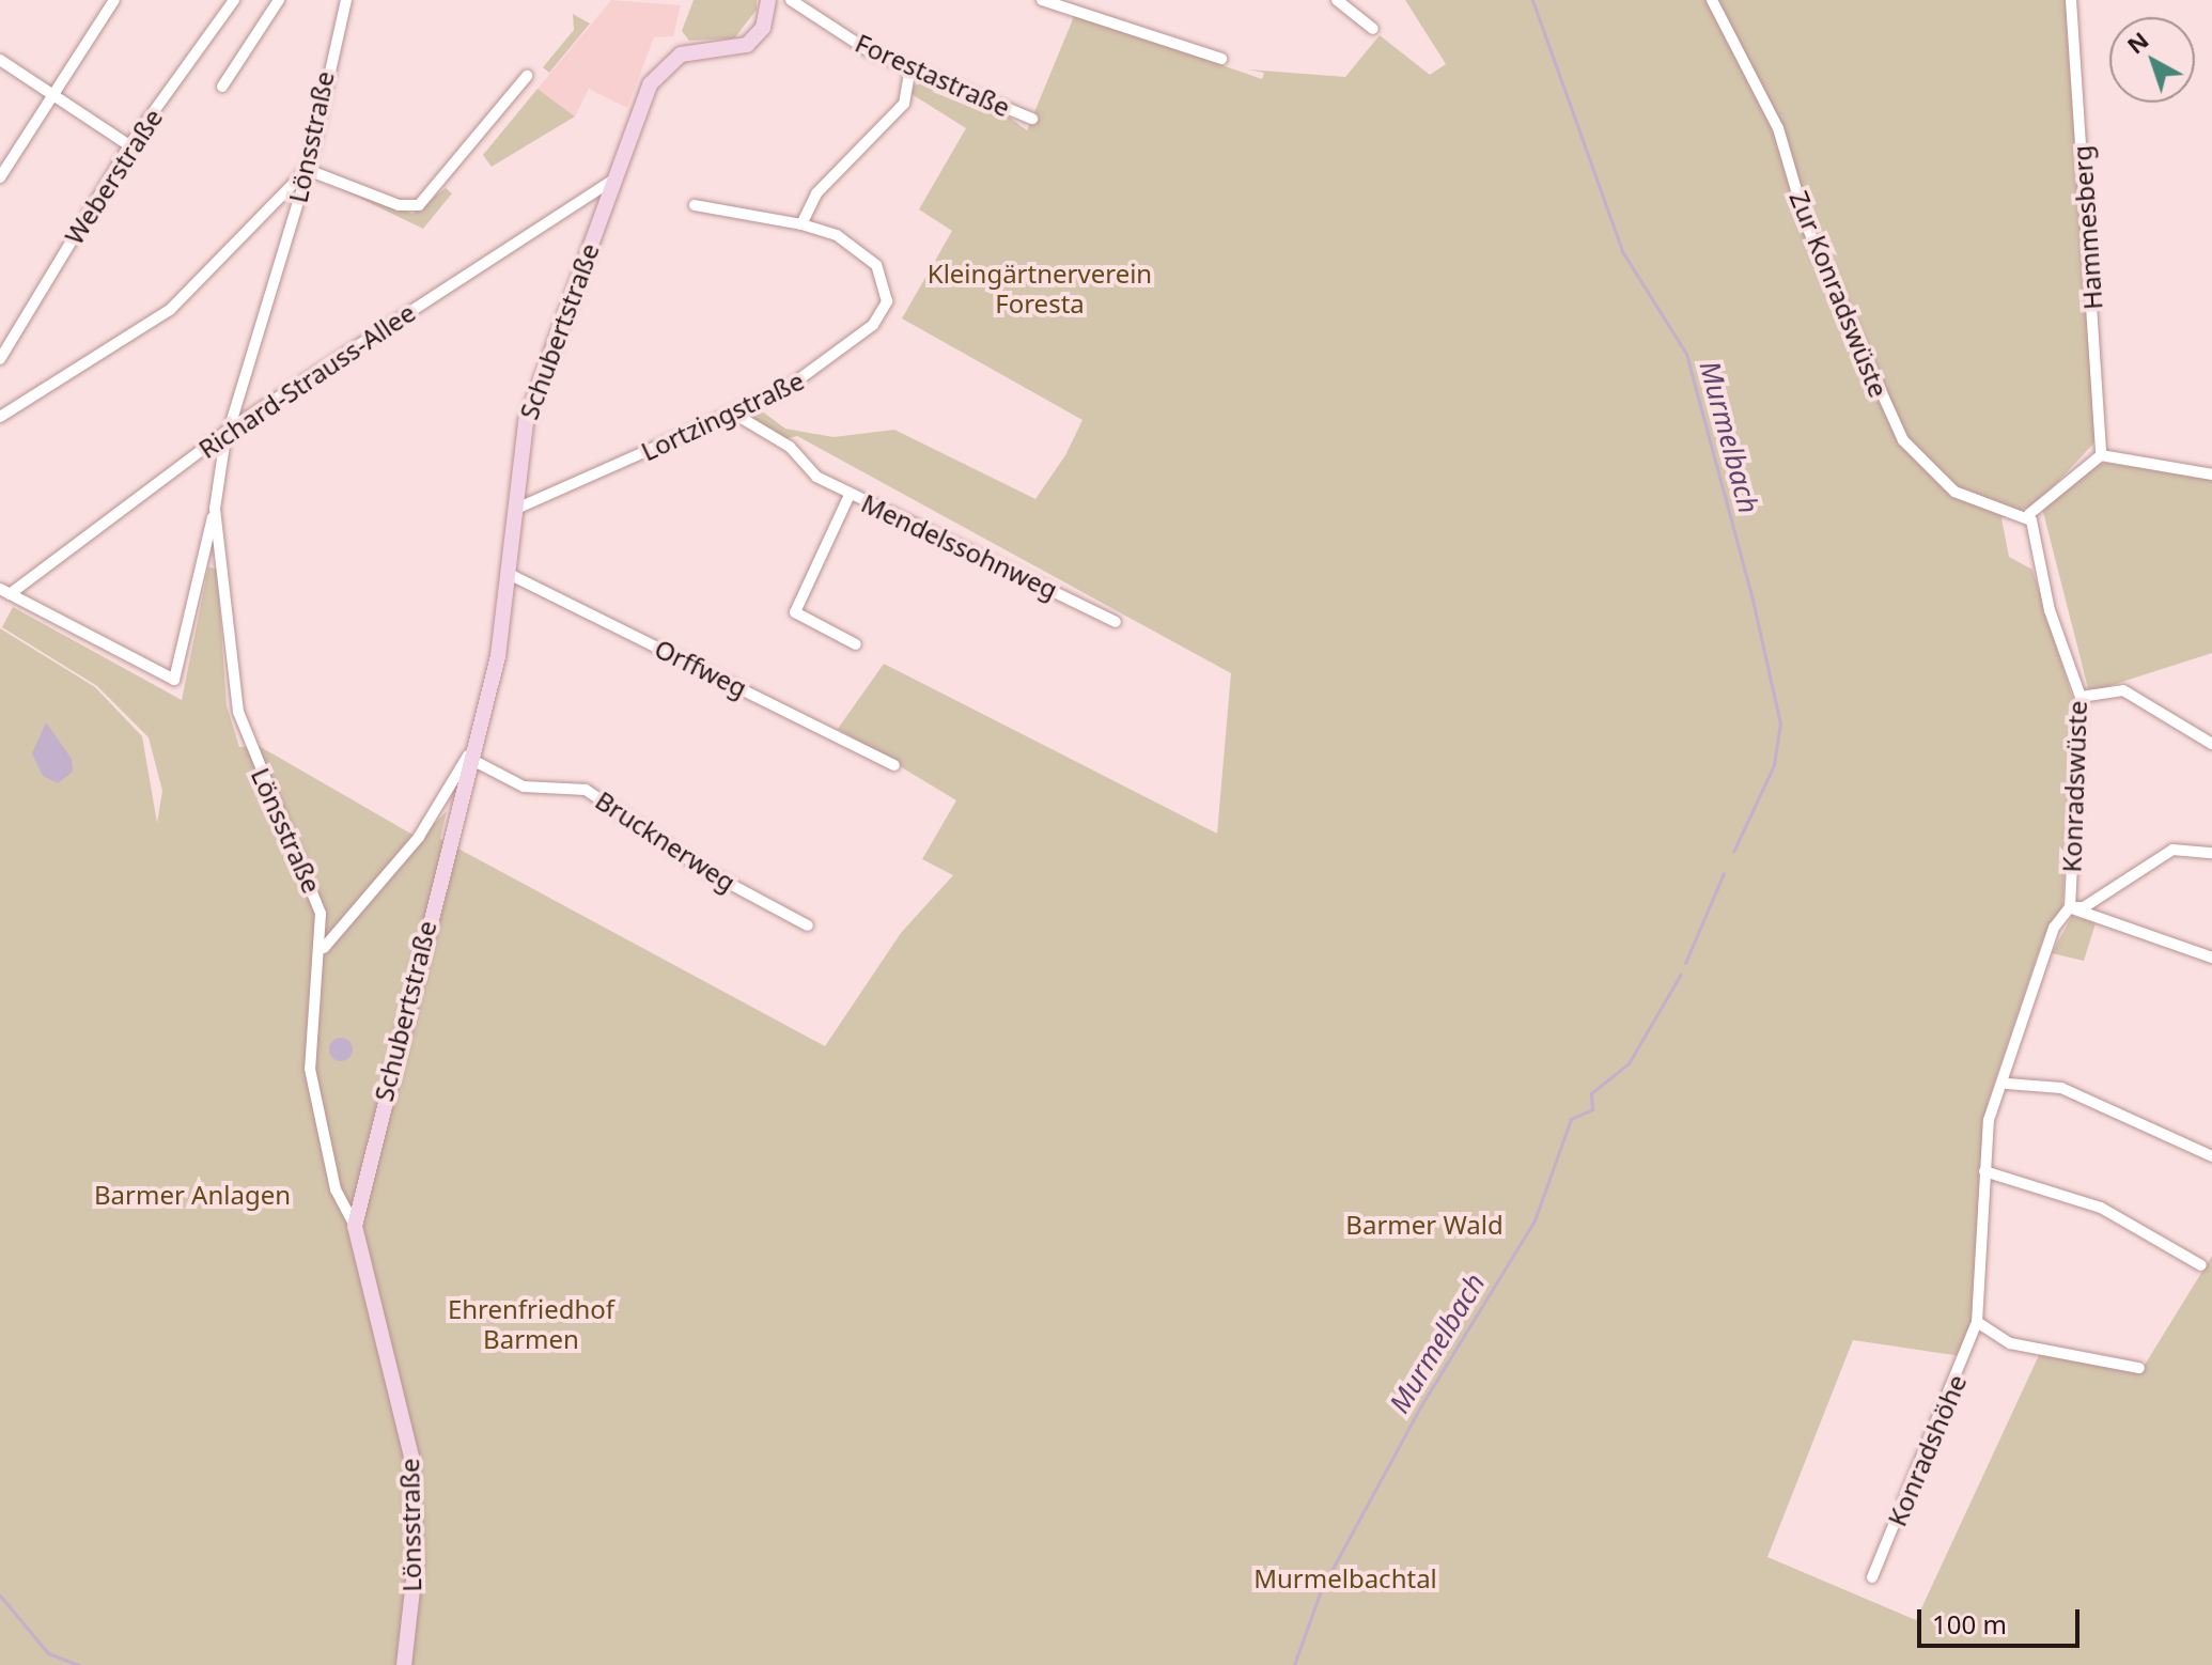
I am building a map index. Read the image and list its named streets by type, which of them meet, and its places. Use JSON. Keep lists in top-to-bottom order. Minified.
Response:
{"streets":{"street":["Forestastraße","Lönsstraße","Weberstraße","Hammesberg","Zur Konradswüste","Schubertstraße","Richard-Strauss-Allee","Lortzingstraße","Mendelssohnweg","Orffweg","Konradswüste","Brucknerweg","Konradshöhe"]},"crossings":[["Lönsstraße","Schubertstraße"],["Lönsstraße","Richard-Strauss-Allee"],["Zur Konradswüste","Konradswüste"],["Schubertstraße","Richard-Strauss-Allee"],["Schubertstraße","Lortzingstraße"],["Schubertstraße","Orffweg"],["Schubertstraße","Brucknerweg"],["Lortzingstraße","Mendelssohnweg"],["Konradswüste","Konradshöhe"]],"water":["Murmelbach"],"parks":["Kleingärtnerverein Foresta","Barmer Anlagen","Barmer Wald","Ehrenfriedhof Barmen","Murmelbachtal"],"scale_bar":"100 m","north":"top left"}
